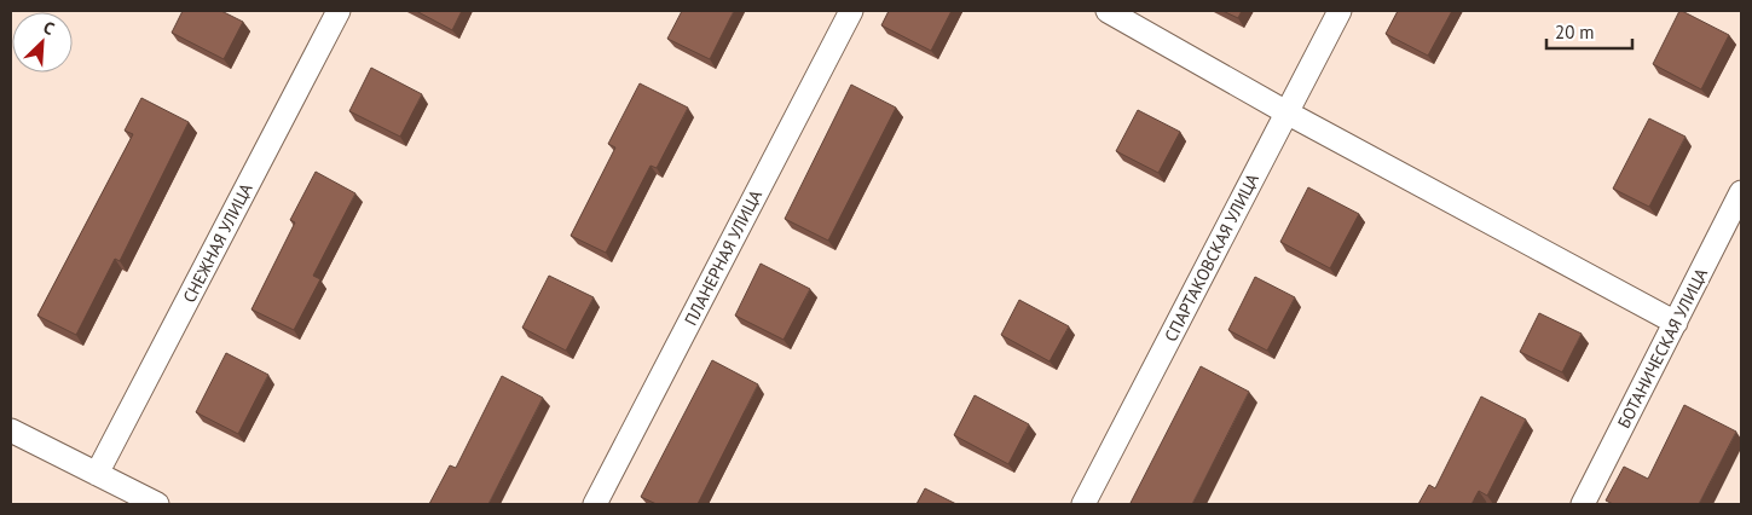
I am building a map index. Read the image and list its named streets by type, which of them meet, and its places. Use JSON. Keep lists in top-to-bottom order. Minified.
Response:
{"streets":{"street":["СНЕЖНАЯ УЛИЦА","ПЛАНЕРНАЯ УЛИЦА","СПАРТАКОВСКАЯ УЛИЦА","БОТАНИЧЕСКАЯ УЛИЦА"]},"scale_bar":"20 m","north":"top right"}
